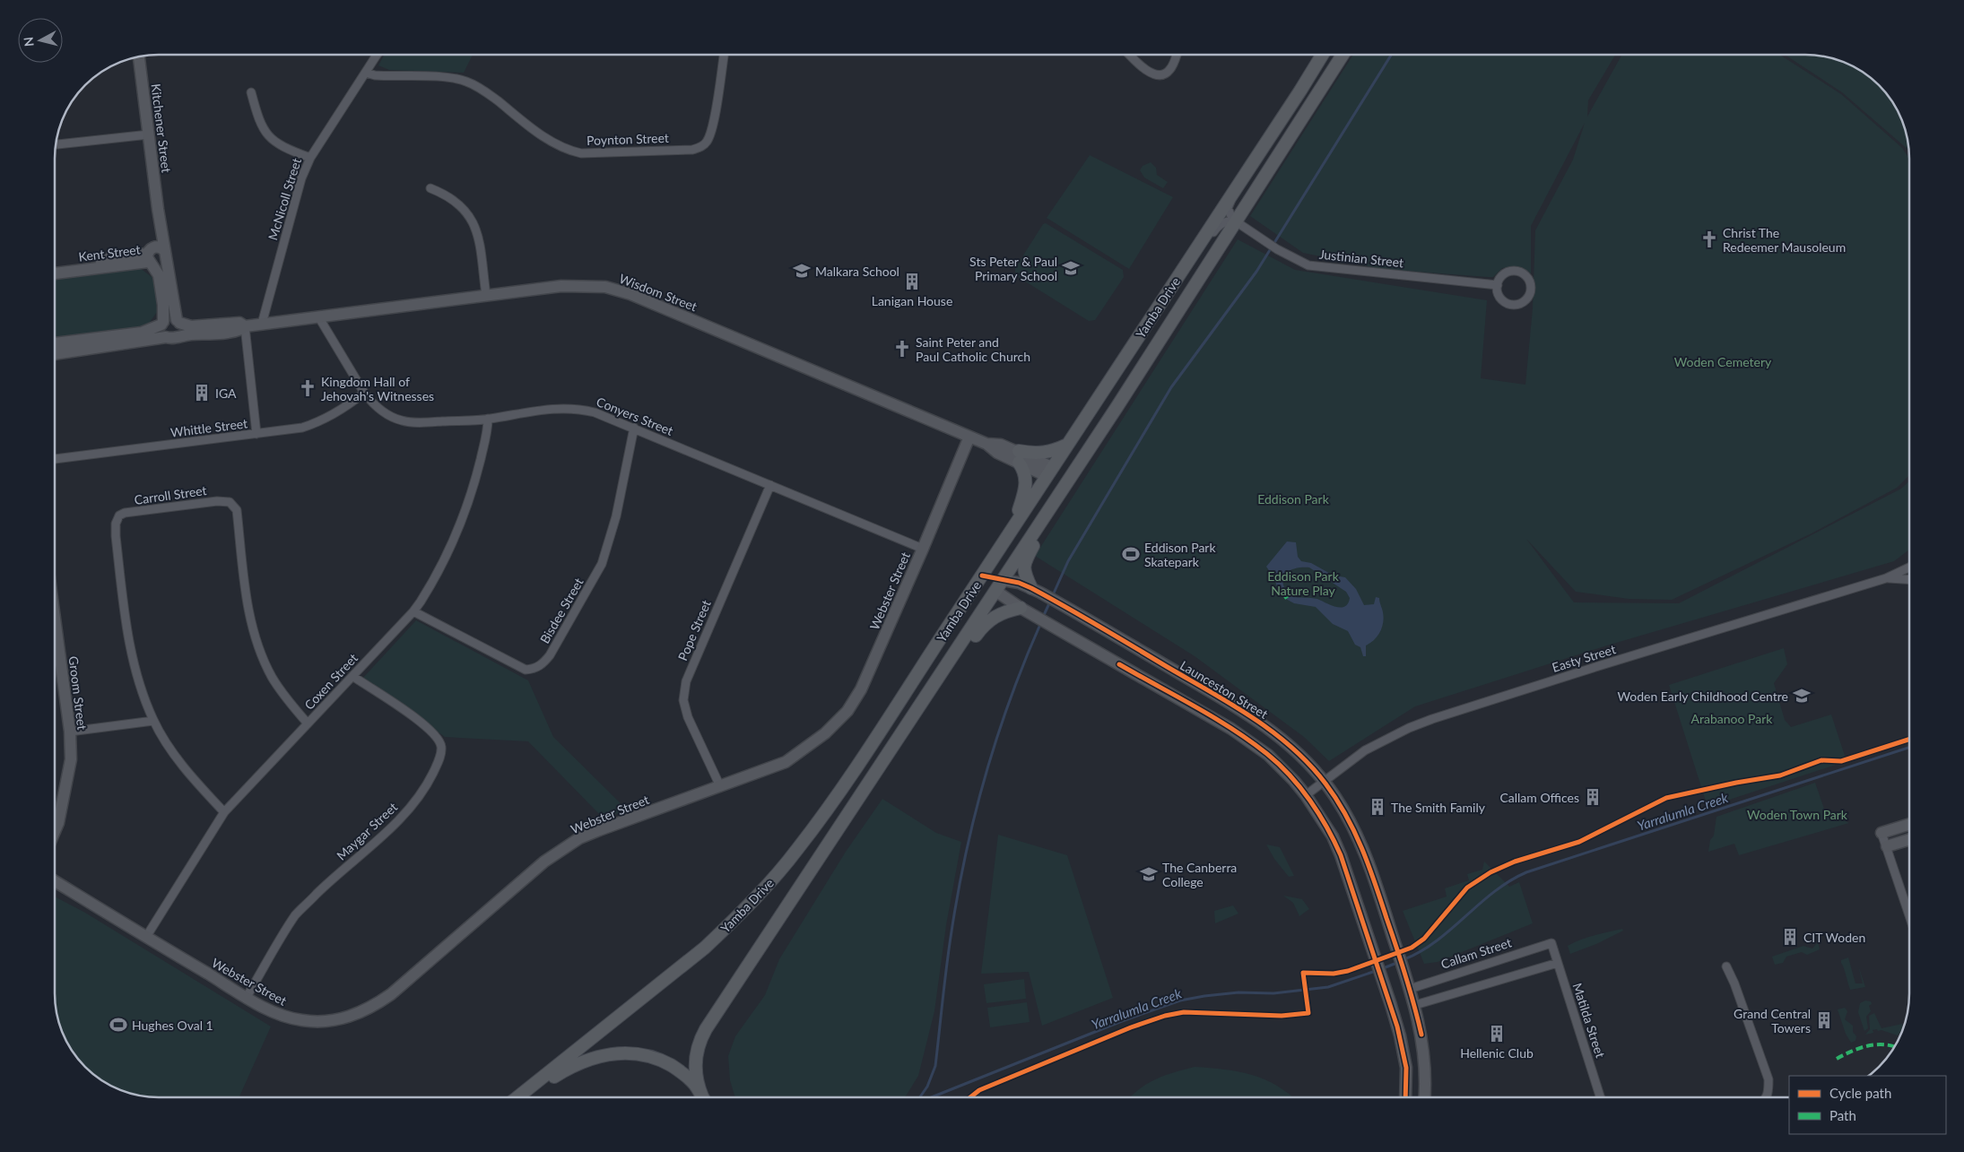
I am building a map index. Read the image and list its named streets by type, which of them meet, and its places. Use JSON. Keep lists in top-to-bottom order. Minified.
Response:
{"streets":{"main road":["Kitchener Street","Kent Street","Wisdom Street","Yamba Drive","Webster Street","Launceston Street","Groom Street"],"street":["Poynton Street","McNicoll Street","Justinian Street","Conyers Street","Whittle Street","Carroll Street","Bisdee Street","Pope Street","Easty Street","Coxen Street","Maygar Street","Callam Street","Matilda Street"]},"crossings":[["Kitchener Street","Kent Street"],["Kitchener Street","Wisdom Street"],["Poynton Street","McNicoll Street"],["McNicoll Street","Wisdom Street"],["Justinian Street","Yamba Drive"],["Wisdom Street","Yamba Drive"],["Wisdom Street","Conyers Street"],["Wisdom Street","Webster Street"],["Yamba Drive","Launceston Street"],["Conyers Street","Whittle Street"],["Conyers Street","Webster Street"],["Conyers Street","Bisdee Street"],["Conyers Street","Pope Street"],["Conyers Street","Coxen Street"],["Carroll Street","Coxen Street"],["Webster Street","Pope Street"],["Webster Street","Coxen Street"],["Webster Street","Maygar Street"],["Bisdee Street","Coxen Street"],["Easty Street","Launceston Street"],["Coxen Street","Maygar Street"],["Launceston Street","Callam Street"],["Callam Street","Matilda Street"]],"water":["Yarralumla Creek"],"parks":["Woden Cemetery","Eddison Park","Eddison Park Nature Play","Arabanoo Park","Woden Town Park"],"places":{"church":["Christ The Redeemer Mausoleum","Saint Peter and Paul Catholic Church","Kingdom Hall of Jehovah's Witnesses"],"school or university":["Sts Peter & Paul Primary School","Malkara School","Woden Early Childhood Centre","The Canberra College"],"building":["Lanigan House","IGA","Callam Offices","The Smith Family","CIT Woden","Grand Central Towers","Hellenic Club"],"sports":["Eddison Park Skatepark","Hughes Oval 1"]},"legend":["Cycle path","Path"],"north":"left"}
